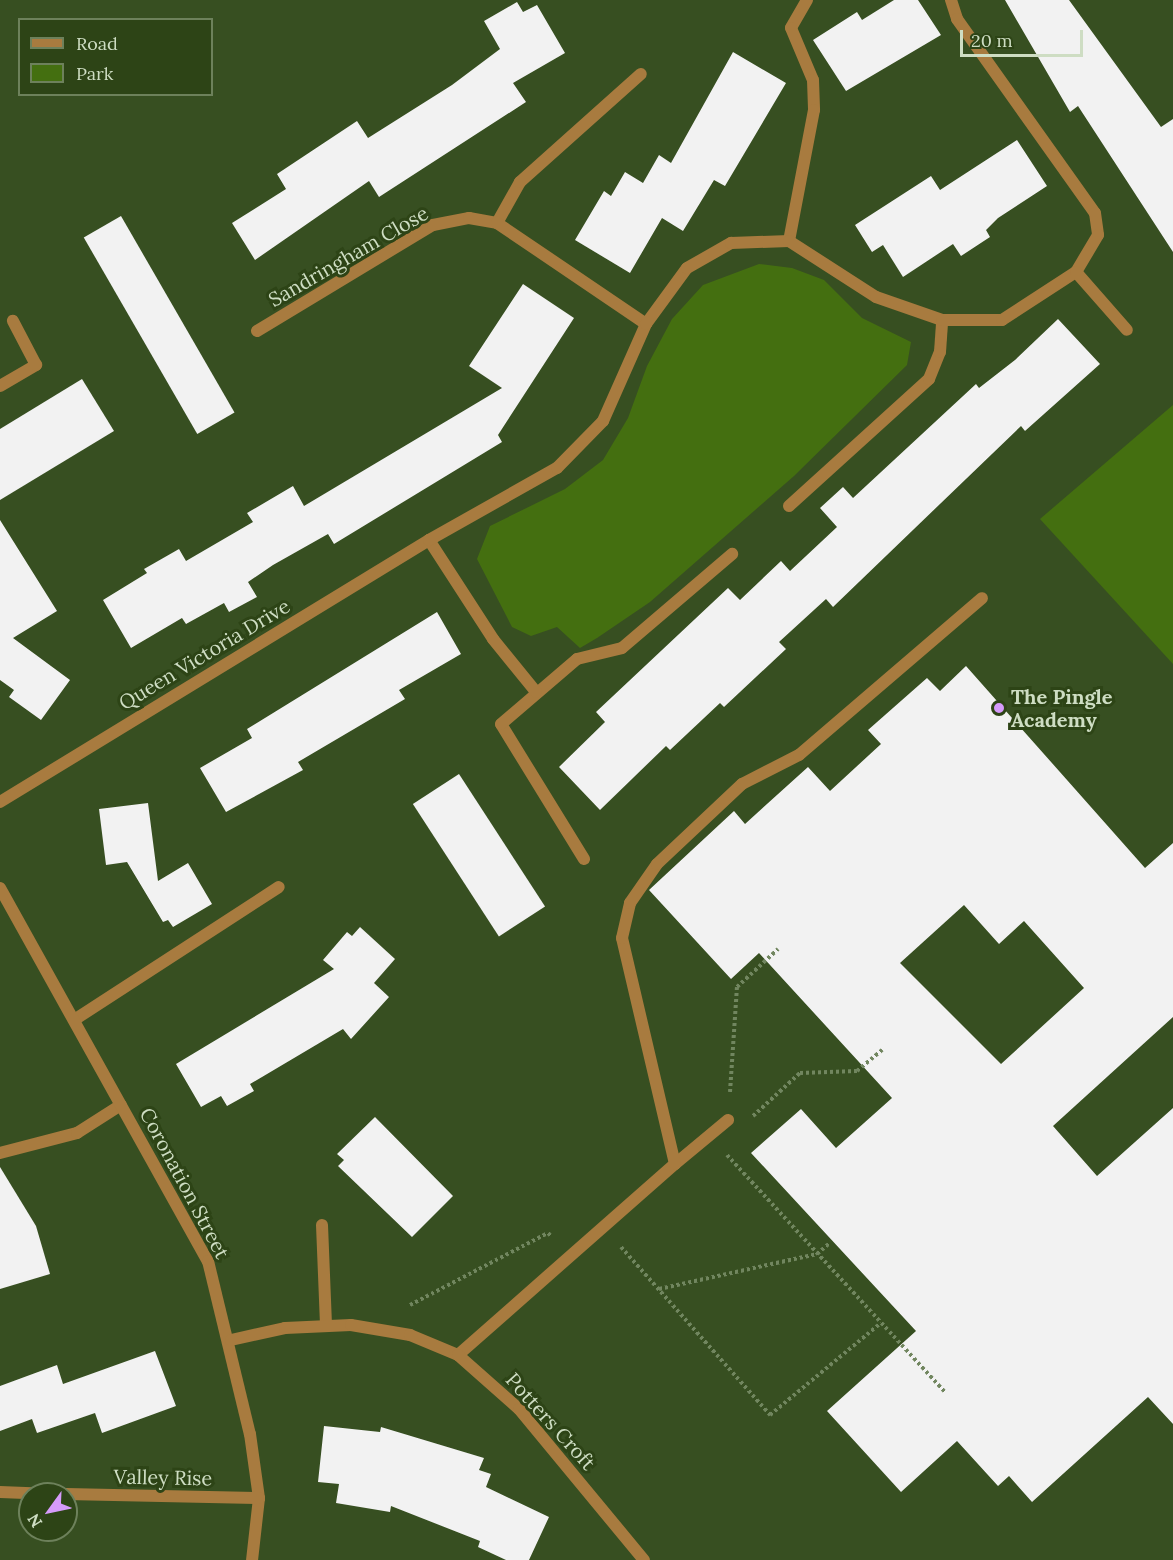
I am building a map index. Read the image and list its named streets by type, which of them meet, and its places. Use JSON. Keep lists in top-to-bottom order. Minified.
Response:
{"streets":{"street":["Sandringham Close","Queen Victoria Drive","Coronation Street","Potters Croft","Valley Rise"]},"crossings":[["Sandringham Close","Queen Victoria Drive"],["Coronation Street","Potters Croft"],["Coronation Street","Valley Rise"]],"places":["The Pingle Academy"],"legend":["Road","Park"],"scale_bar":"20 m","north":"bottom left"}
